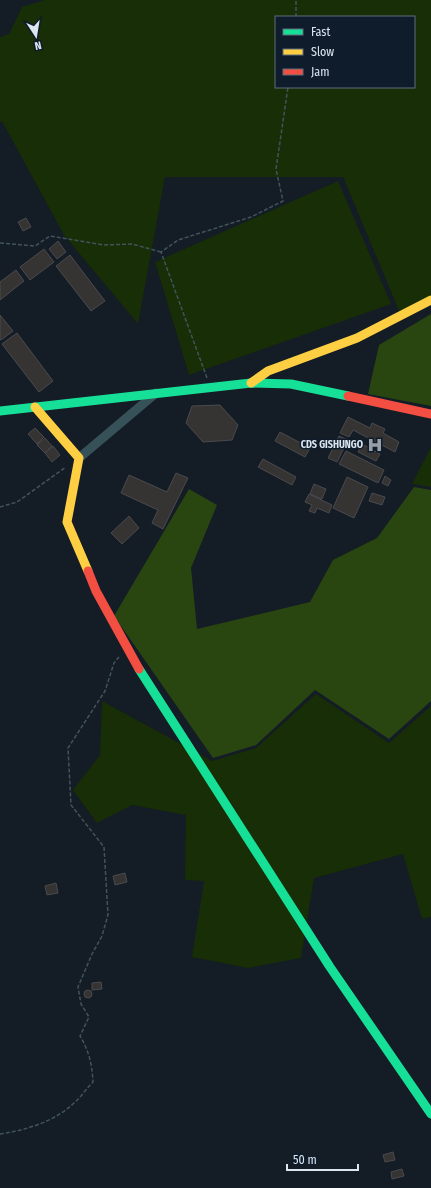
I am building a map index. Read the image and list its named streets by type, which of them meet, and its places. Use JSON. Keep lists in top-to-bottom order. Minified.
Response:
{"places":{"hospital":["CDS GISHUNGO"]},"legend":["Fast","Slow","Jam"],"scale_bar":"50 m","north":"bottom"}
